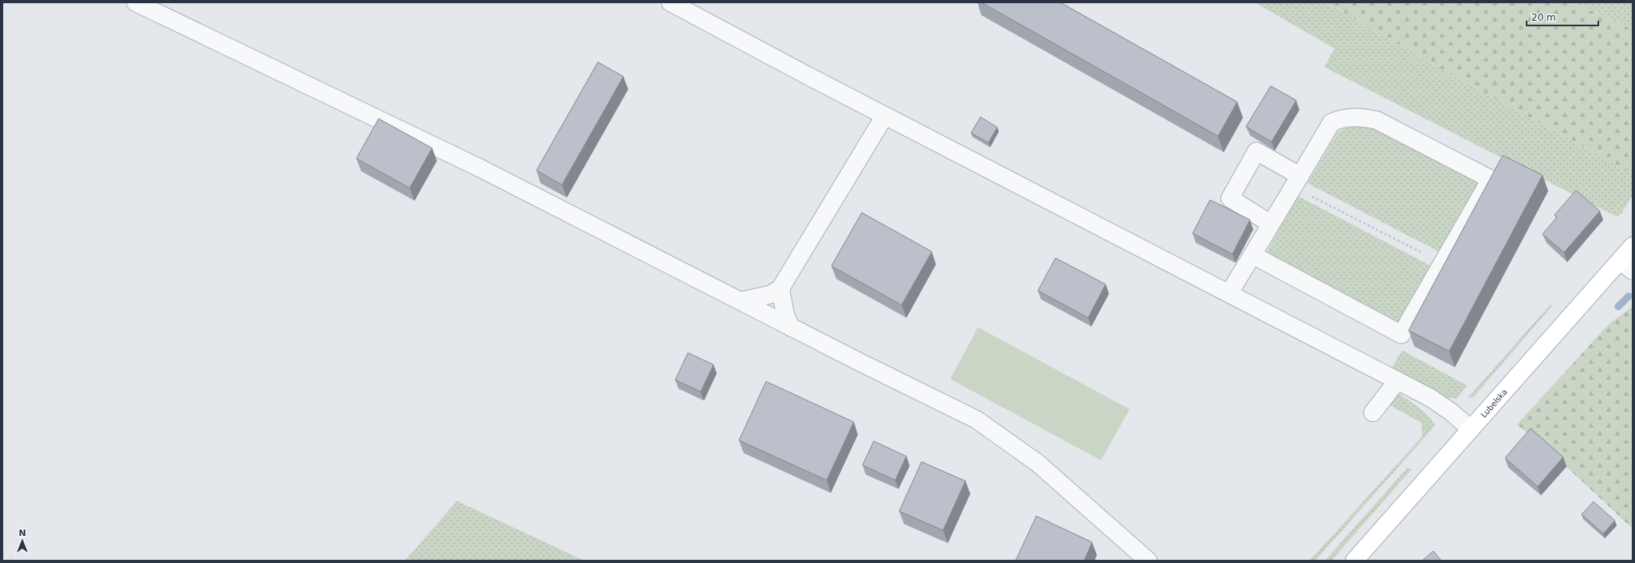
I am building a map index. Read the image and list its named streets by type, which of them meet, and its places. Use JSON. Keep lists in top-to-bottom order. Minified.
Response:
{"streets":{"main road":["Lubelska"]},"scale_bar":"20 m","north":"top"}
